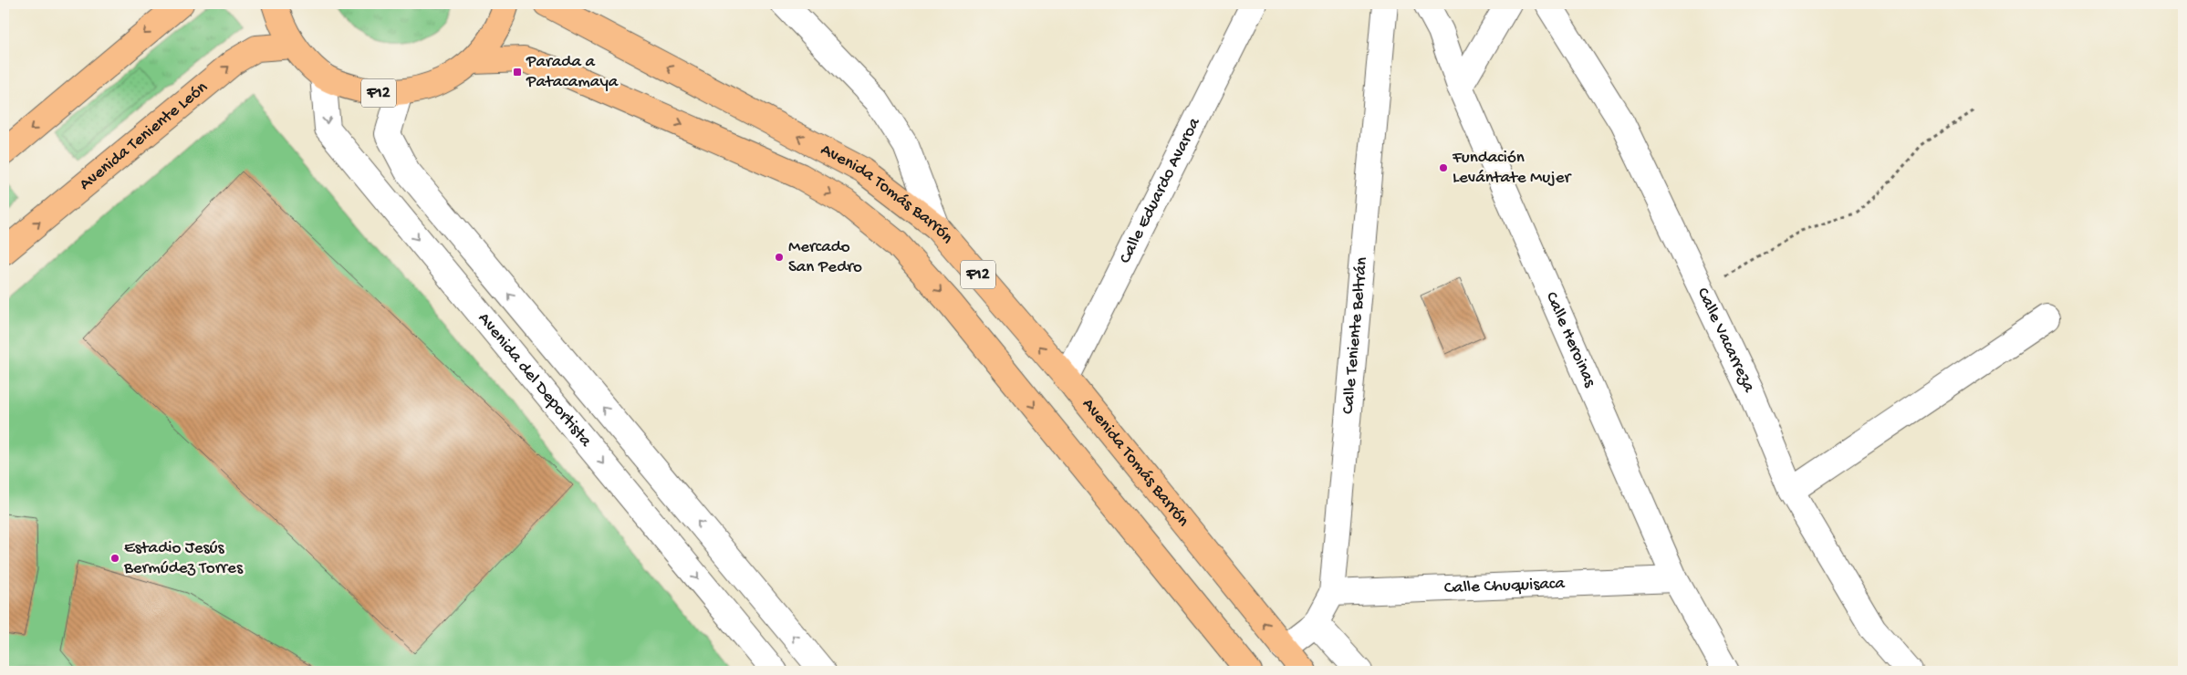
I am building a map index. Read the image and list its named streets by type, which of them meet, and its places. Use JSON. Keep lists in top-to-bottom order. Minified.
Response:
{"streets":{"main road":["F12","Avenida Teniente León","Avenida Tomás Barrón"],"street":["Calle Eduardo Avaroa","Calle Teniente Beltrán","Calle Heroinas","Calle Vacarreza","Avenida del Deportista","Calle Chuquisaca"]},"crossings":[["F12","Avenida Teniente León"],["F12","Avenida Tomás Barrón"],["F12","Avenida del Deportista"],["Calle Eduardo Avaroa","Avenida Tomás Barrón"],["Avenida Tomás Barrón","Calle Teniente Beltrán"],["Calle Teniente Beltrán","Calle Chuquisaca"],["Calle Heroinas","Calle Chuquisaca"]],"places":{"transit":["Parada a Patacamaya"],"other":["Fundación Levántate Mujer","Mercado San Pedro","Estadio Jesús Bermúdez Torres"]}}
